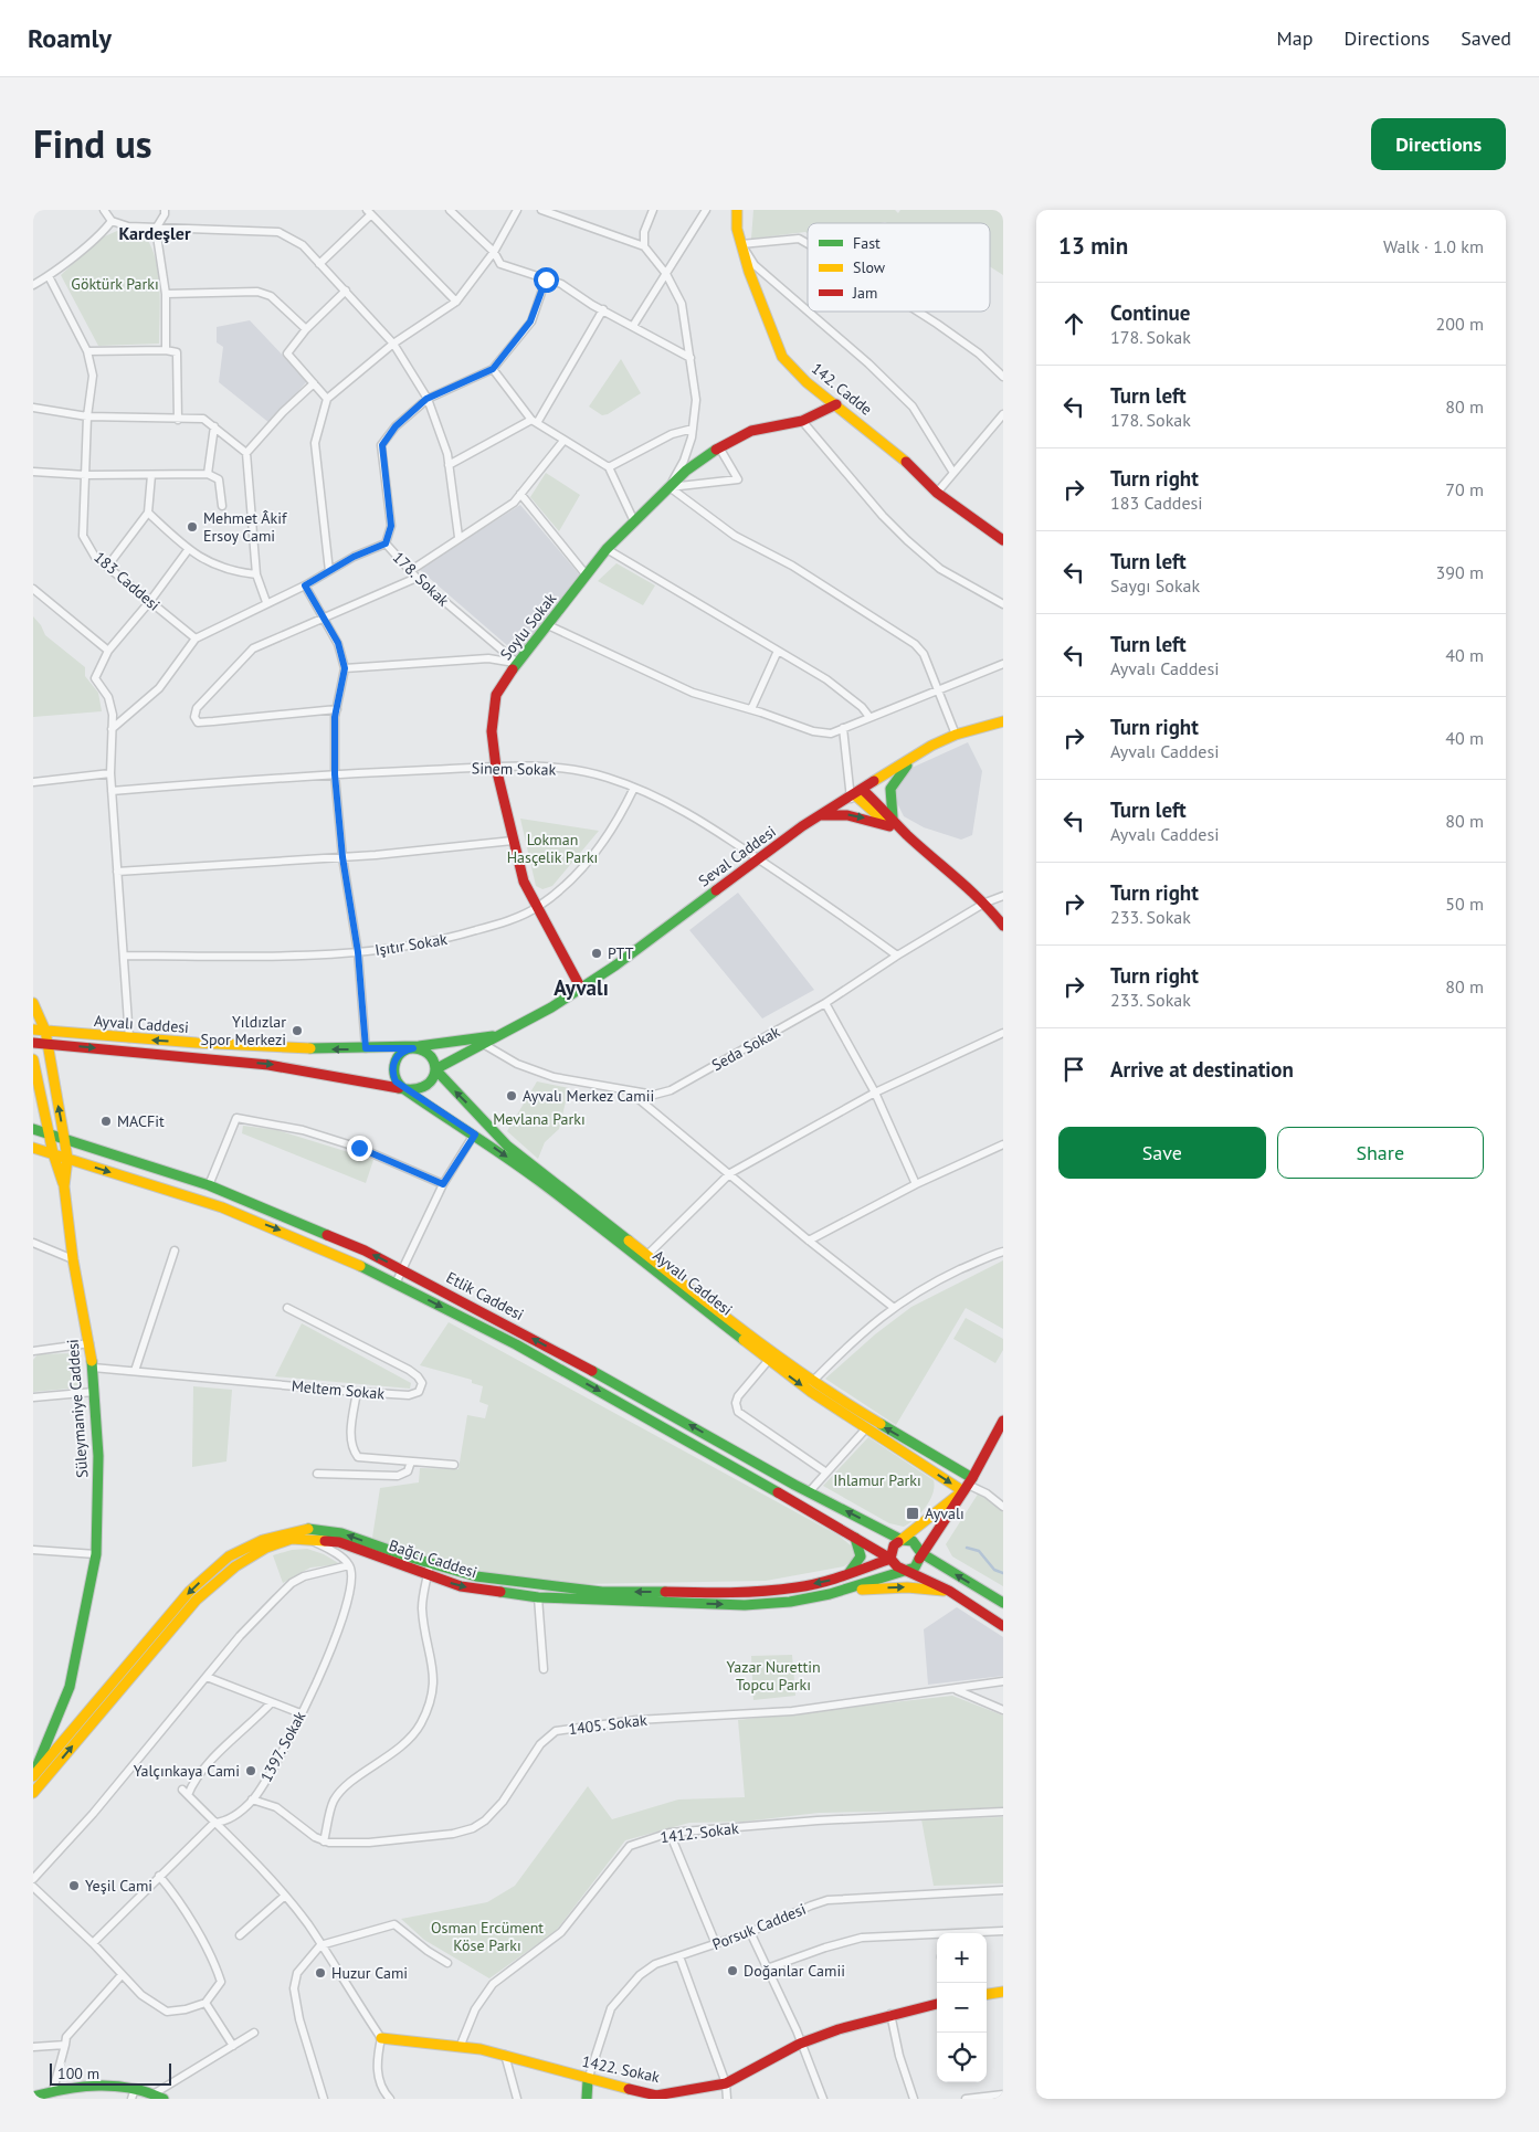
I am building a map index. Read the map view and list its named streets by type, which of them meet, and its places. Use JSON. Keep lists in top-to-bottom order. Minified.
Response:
{"streets":{"main road":["142. Cadde","Soylu Sokak","Seval Caddesi","Ayvalı Caddesi","Etlik Caddesi","Süleymaniye Caddesi","Bağcı Caddesi","1422. Sokak"],"street":["178. Sokak","183 Caddesi","Sinem Sokak","Işıtır Sokak","Seda Sokak","Meltem Sokak","1405. Sokak","1397. Sokak","1412. Sokak","Porsuk Caddesi"]},"crossings":[["142. Cadde","Soylu Sokak"],["178. Sokak","Soylu Sokak"],["Soylu Sokak","Sinem Sokak"],["Soylu Sokak","Seval Caddesi"],["Soylu Sokak","Işıtır Sokak"],["Sinem Sokak","Seval Caddesi"],["Sinem Sokak","Işıtır Sokak"],["Sinem Sokak","Seda Sokak"],["Seval Caddesi","Ayvalı Caddesi"],["Seval Caddesi","Seda Sokak"],["Ayvalı Caddesi","Süleymaniye Caddesi"],["Ayvalı Caddesi","Bağcı Caddesi"],["Etlik Caddesi","Süleymaniye Caddesi"],["Etlik Caddesi","Bağcı Caddesi"],["Meltem Sokak","Süleymaniye Caddesi"],["Süleymaniye Caddesi","Bağcı Caddesi"],["1412. Sokak","1422. Sokak"],["Porsuk Caddesi","1422. Sokak"]],"districts":["Kardeşler","Ayvalı"],"parks":["Göktürk Parkı","Lokman Hasçelik Parkı","Mevlana Parkı","Ihlamur Parkı","Yazar Nurettin Topcu Parkı","Osman Ercüment Köse Parkı"],"places":{"other":["Mehmet Âkif Ersoy Cami","PTT","Yıldızlar Spor Merkezi","Ayvalı Merkez Camii","MACFit","Yalçınkaya Cami","Yeşil Cami","Doğanlar Camii","Huzur Cami"],"transit":["Ayvalı"]},"legend":["Fast","Slow","Jam"],"scale_bar":"100 m","page":{"header":"Roamly","nav":["Map","Directions","Saved"],"title":"Find us","buttons":["Directions",["Save","Share"]],"heading":["13 min","Walk · 1.0 km"],"list":[["Continue","178. Sokak","200 m"],["Turn left","178. Sokak","80 m"],["Turn right","183 Caddesi","70 m"],["Turn left","Saygı Sokak","390 m"],["Turn left","Ayvalı Caddesi","40 m"],["Turn right","Ayvalı Caddesi","40 m"],["Turn left","Ayvalı Caddesi","80 m"],["Turn right","233. Sokak","50 m"],["Turn right","233. Sokak","80 m"],"Arrive at destination"],"map_buttons":["+","−"],"scale":"100 m"}}
